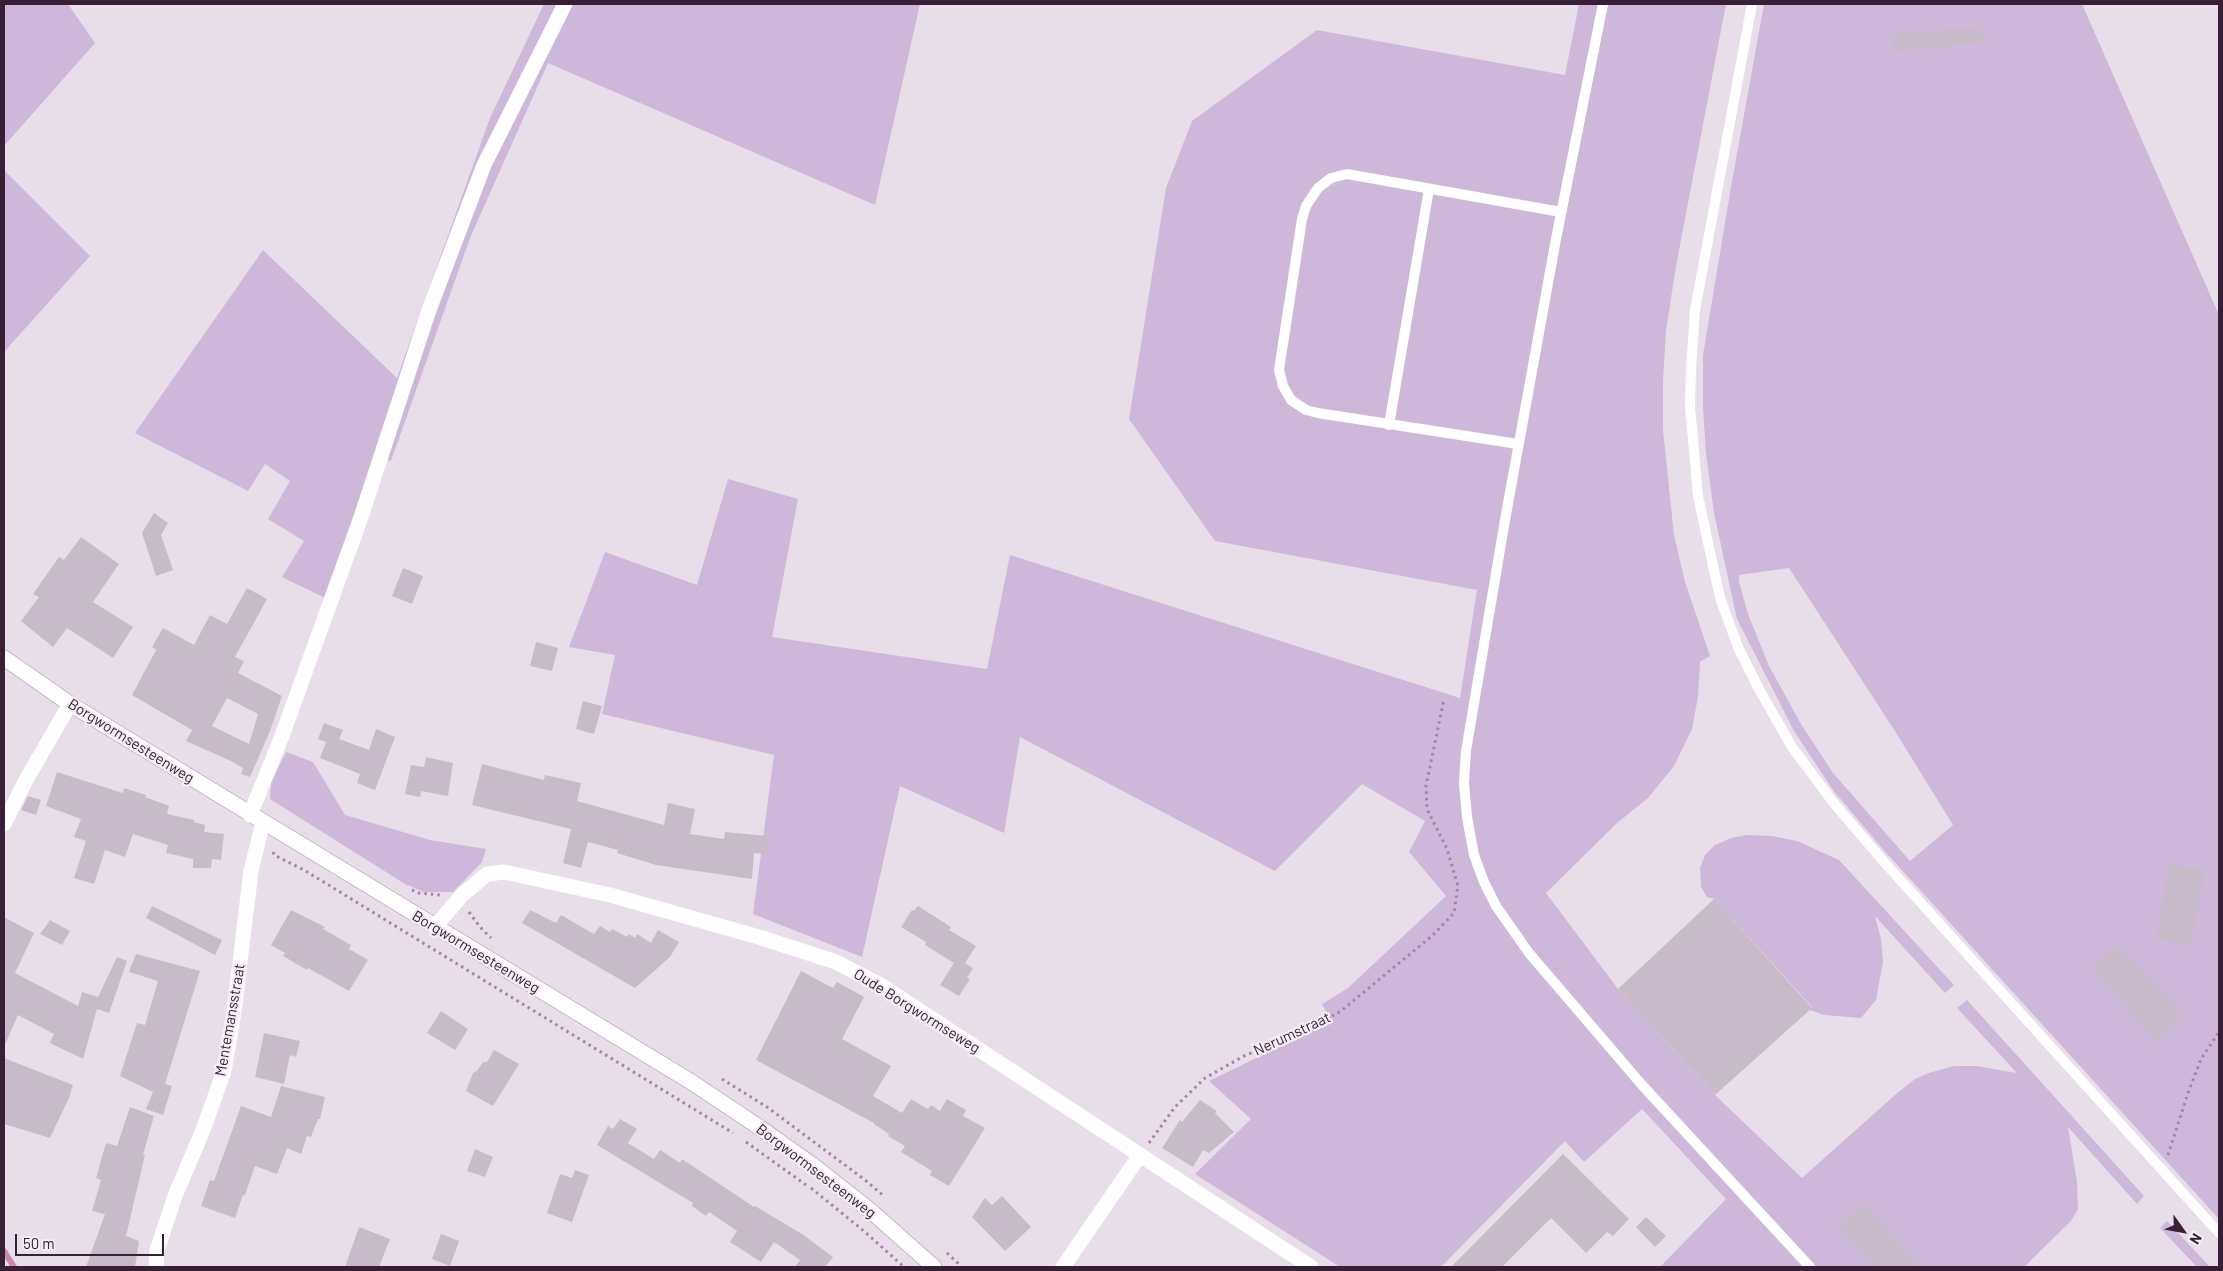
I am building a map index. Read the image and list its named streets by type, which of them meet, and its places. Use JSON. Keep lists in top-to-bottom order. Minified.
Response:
{"streets":{"street":["Borgwormsesteenweg","Oude Borgwormseweg","Mentemansstraat"],"path":["Nerumstraat"]},"crossings":[["Borgwormsesteenweg","Oude Borgwormseweg"],["Borgwormsesteenweg","Mentemansstraat"],["Oude Borgwormseweg","Nerumstraat"]],"scale_bar":"50 m","north":"bottom right"}
